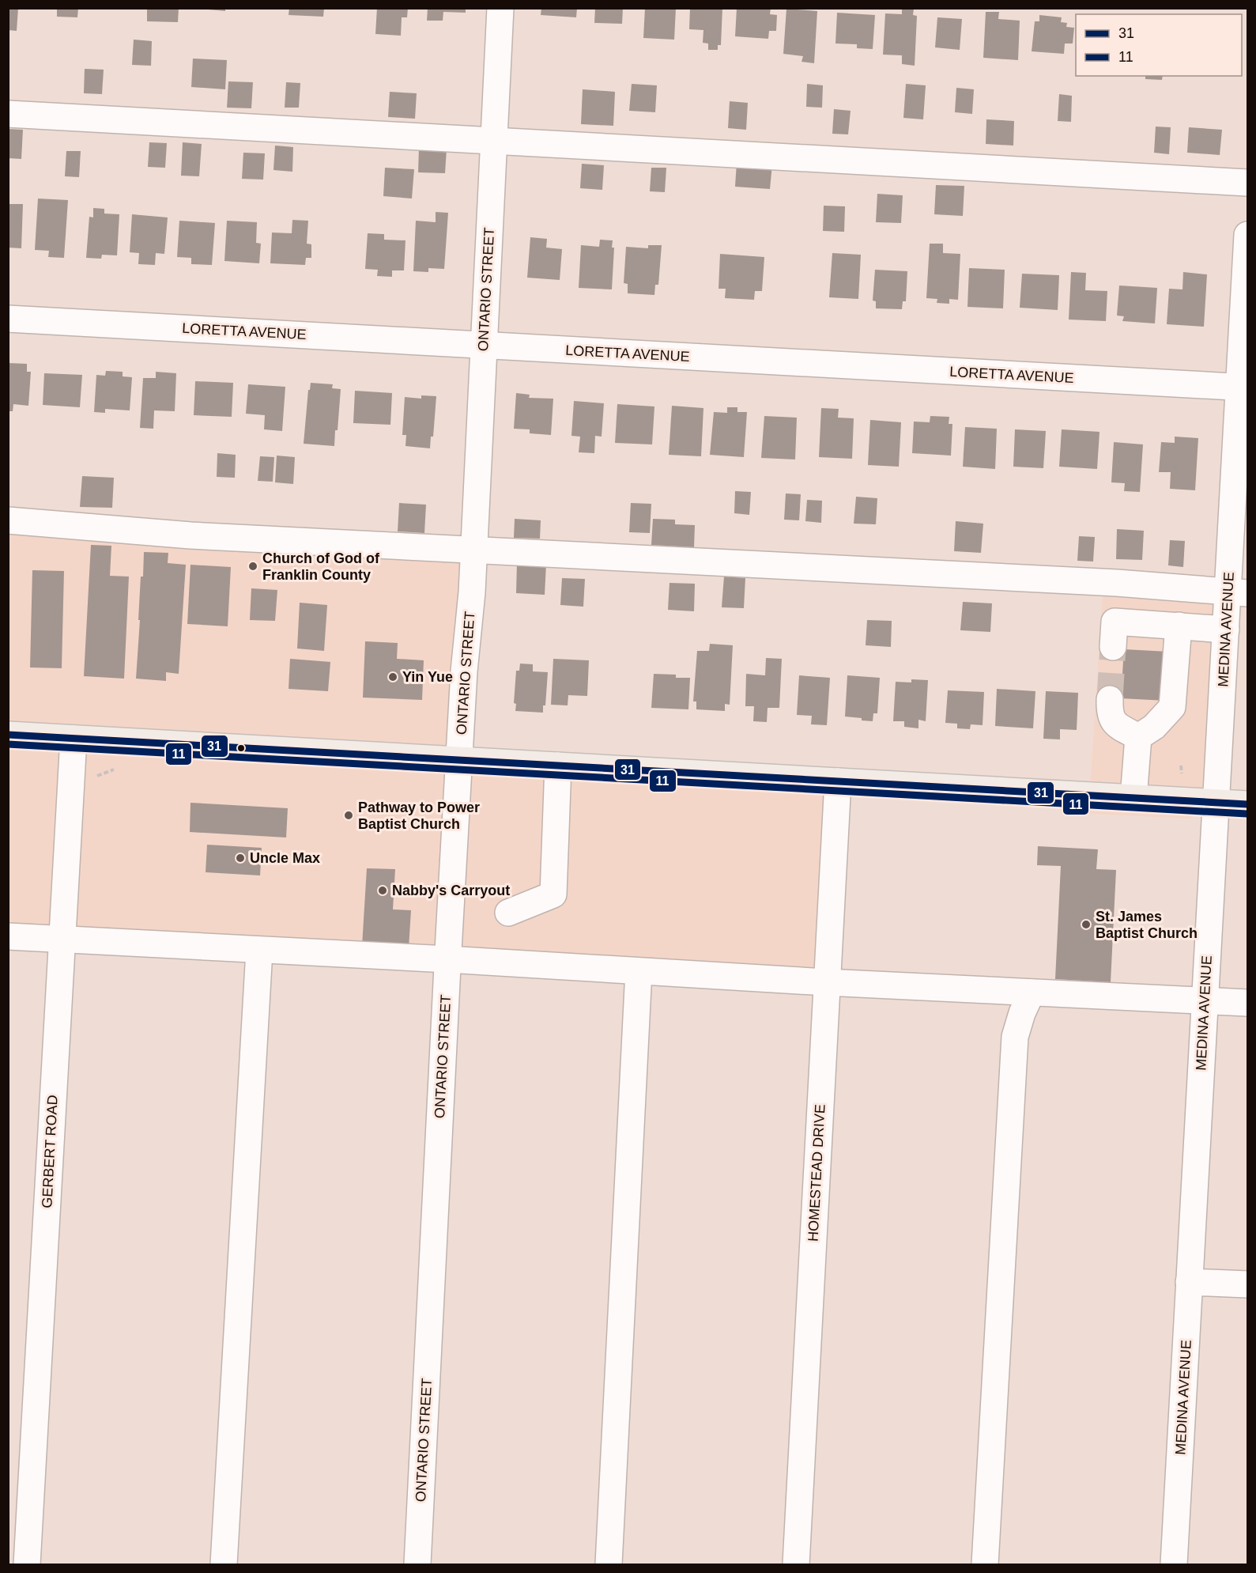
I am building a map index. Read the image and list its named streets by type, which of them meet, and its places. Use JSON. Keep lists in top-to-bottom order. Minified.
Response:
{"streets":{"street":["ONTARIO STREET","LORETTA AVENUE","MEDINA AVENUE","GERBERT ROAD","HOMESTEAD DRIVE"]},"crossings":[["ONTARIO STREET","LORETTA AVENUE"],["LORETTA AVENUE","MEDINA AVENUE"]],"places":["Church of God of Franklin County","Yin Yue","Pathway to Power Baptist Church","Uncle Max","Nabby's Carryout","St. James Baptist Church"],"lines":["transit line 31","transit line 11"],"legend":["31","11"]}
